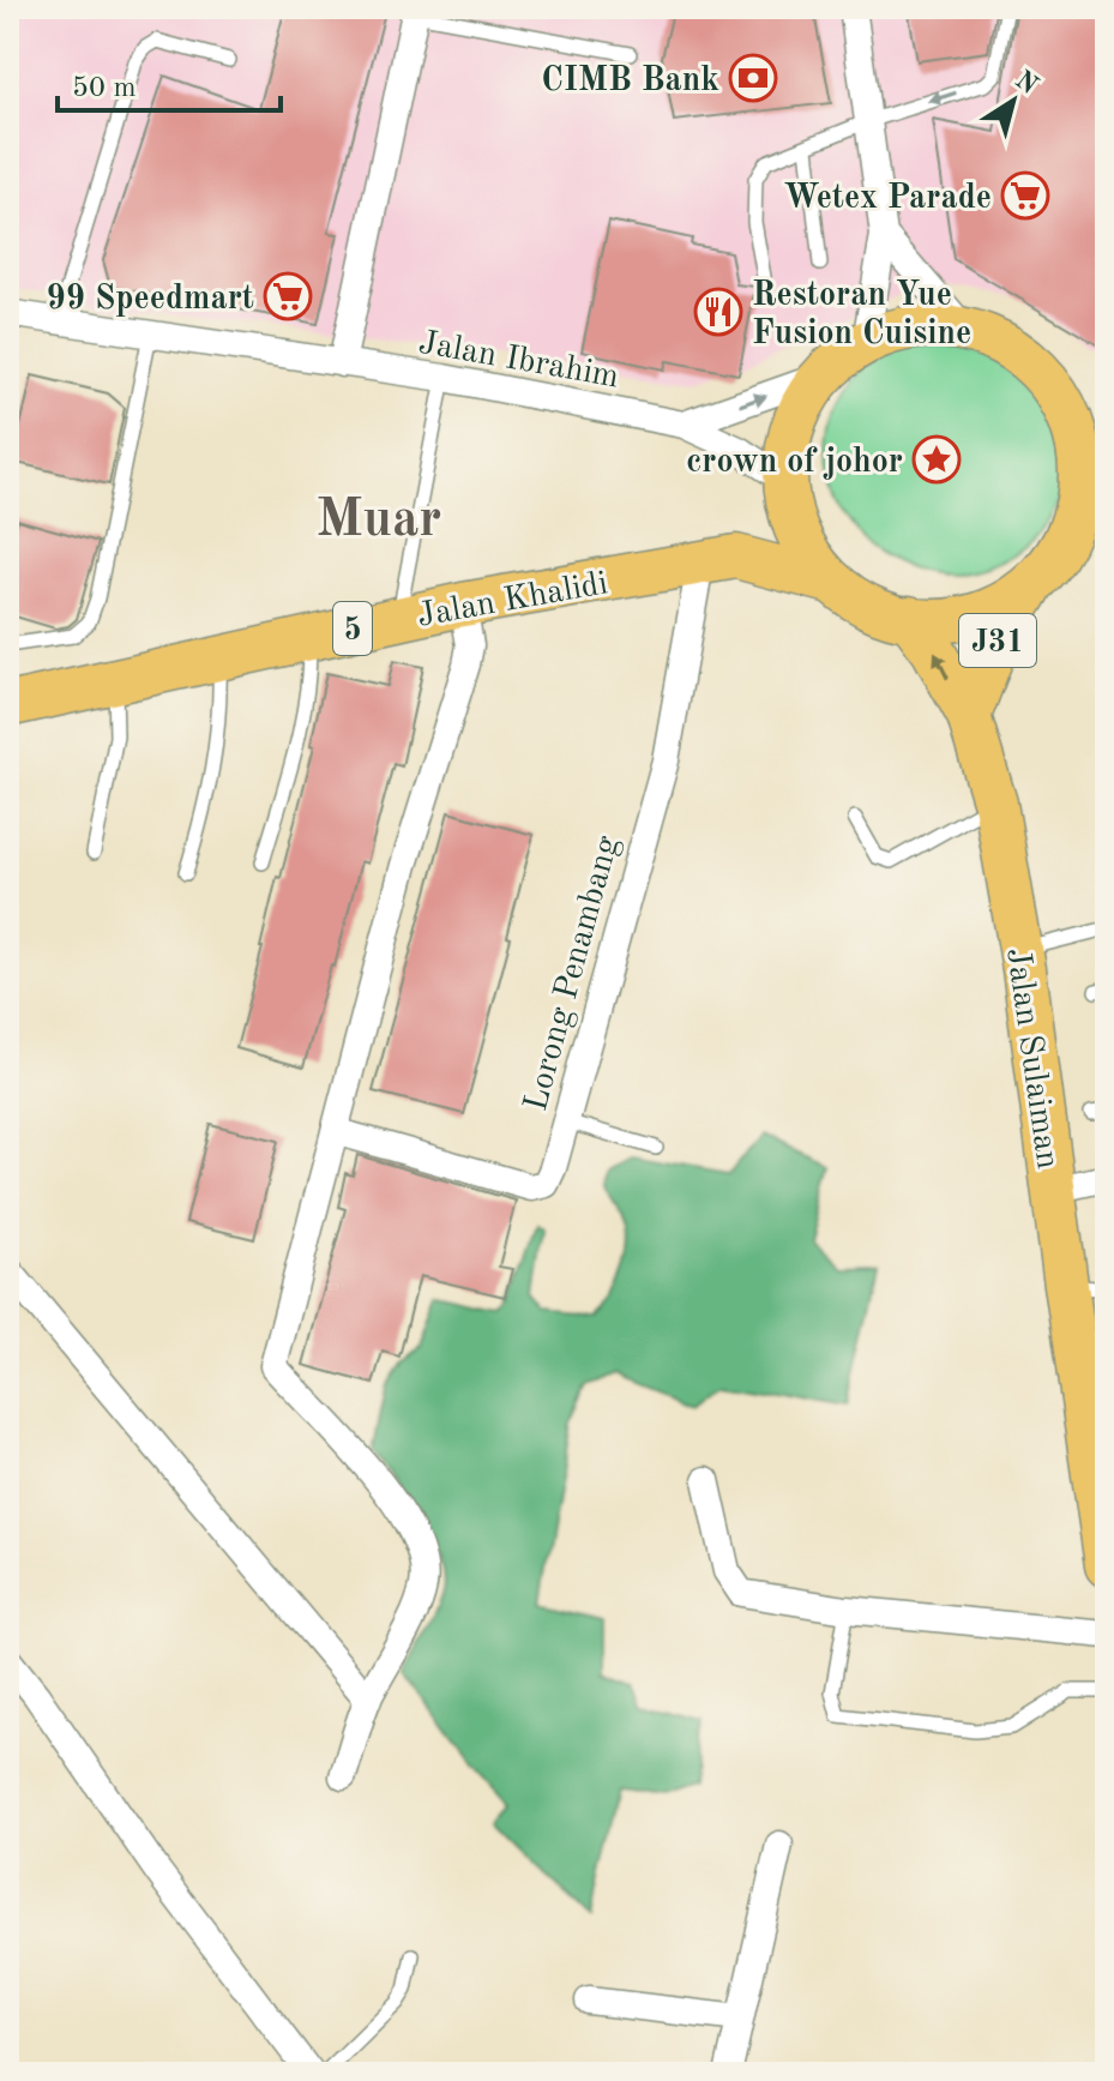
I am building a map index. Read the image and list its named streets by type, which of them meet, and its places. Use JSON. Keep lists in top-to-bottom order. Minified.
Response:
{"streets":{"main road":["Jalan Khalidi","5","J31","Jalan Sulaiman"],"street":["Jalan Ibrahim","Lorong Penambang"]},"crossings":[["Jalan Ibrahim","5"],["Jalan Ibrahim","J31"],["Jalan Khalidi","5"],["Jalan Khalidi","Lorong Penambang"],["5","J31"],["5","Lorong Penambang"],["J31","Jalan Sulaiman"]],"districts":["Muar"],"places":{"bank":["CIMB Bank"],"supermarket":["Wetex Parade","99 Speedmart"],"restaurant":["Restoran Yue Fusion Cuisine"],"place":["crown of johor"]},"scale_bar":"50 m","north":"top right"}
